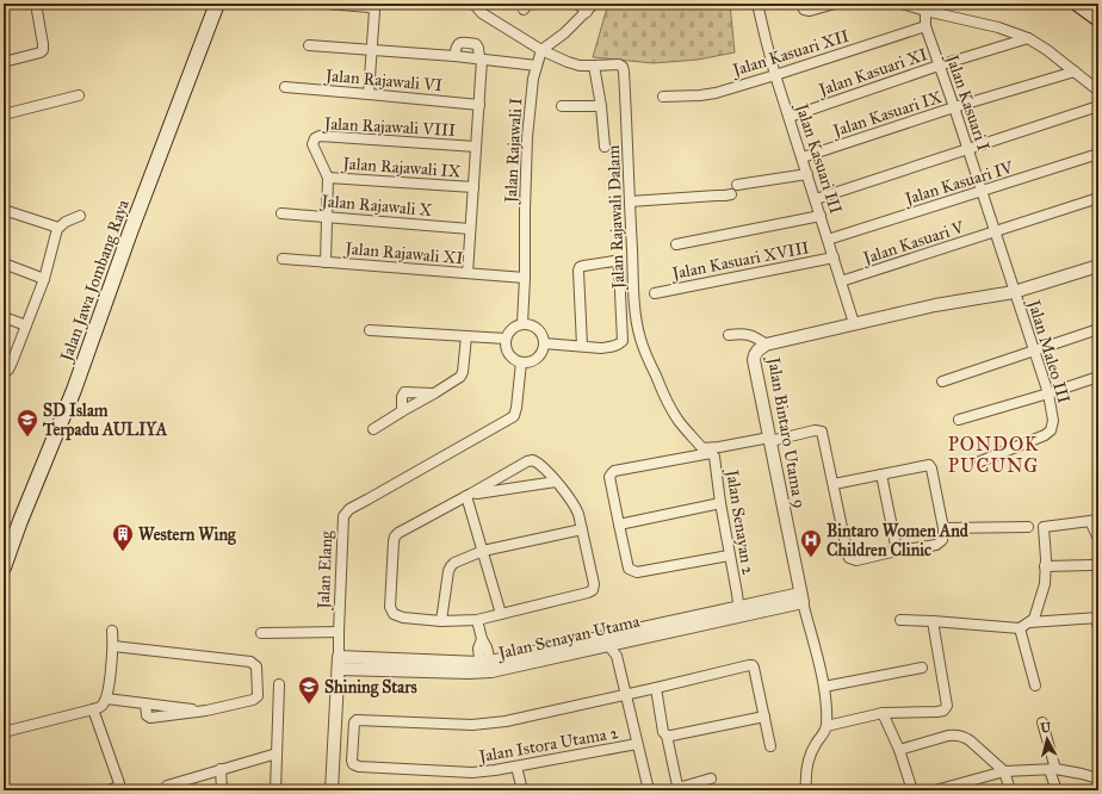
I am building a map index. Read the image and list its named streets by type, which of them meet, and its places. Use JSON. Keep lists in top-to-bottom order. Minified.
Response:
{"streets":{"main road":["Jalan Jawa Jombang Raya"],"street":["Jalan Kasuari XII","Jalan Kasuari XI","Jalan Rajawali VI","Jalan Kasuari I","Jalan Kasuari IX","Jalan Rajawali VIII","Jalan Rajawali I","Jalan Kasuari III","Jalan Rajawali IX","Jalan Kasuari IV","Jalan Rajawali X","Jalan Rajawali Dalam","Jalan Kasuari V","Jalan Rajawali XI","Jalan Kasuari XVIII","Jalan Maleo III","Jalan Bintaro Utama 9","Jalan Senayan 2","Jalan Elang","Jalan Senayan Utama","Jalan Istora Utama 2"]},"crossings":[["Jalan Kasuari XII","Jalan Kasuari I"],["Jalan Kasuari XII","Jalan Kasuari III"],["Jalan Kasuari XI","Jalan Kasuari I"],["Jalan Kasuari XI","Jalan Kasuari III"],["Jalan Kasuari I","Jalan Kasuari IX"],["Jalan Kasuari I","Jalan Kasuari IV"],["Jalan Kasuari I","Jalan Kasuari V"],["Jalan Kasuari I","Jalan Maleo III"],["Jalan Kasuari I","Jalan Bintaro Utama 9"],["Jalan Kasuari IX","Jalan Kasuari III"],["Jalan Rajawali VIII","Jalan Rajawali IX"],["Jalan Rajawali VIII","Jalan Rajawali X"],["Jalan Rajawali VIII","Jalan Rajawali XI"],["Jalan Rajawali I","Jalan Rajawali Dalam"],["Jalan Rajawali I","Jalan Rajawali XI"],["Jalan Rajawali I","Jalan Elang"],["Jalan Kasuari III","Jalan Kasuari IV"],["Jalan Kasuari III","Jalan Kasuari V"],["Jalan Kasuari III","Jalan Kasuari XVIII"],["Jalan Kasuari III","Jalan Bintaro Utama 9"],["Jalan Rajawali Dalam","Jalan Bintaro Utama 9"],["Jalan Maleo III","Jalan Bintaro Utama 9"],["Jalan Bintaro Utama 9","Jalan Senayan Utama"],["Jalan Senayan 2","Jalan Senayan Utama"],["Jalan Elang","Jalan Senayan Utama"]],"districts":["PONDOK PUCUNG"],"places":{"school or university":["SD Islam Terpadu AULIYA","Shining Stars"],"building":["Western Wing"],"hospital":["Bintaro Women And Children Clinic"]},"north":"top"}
